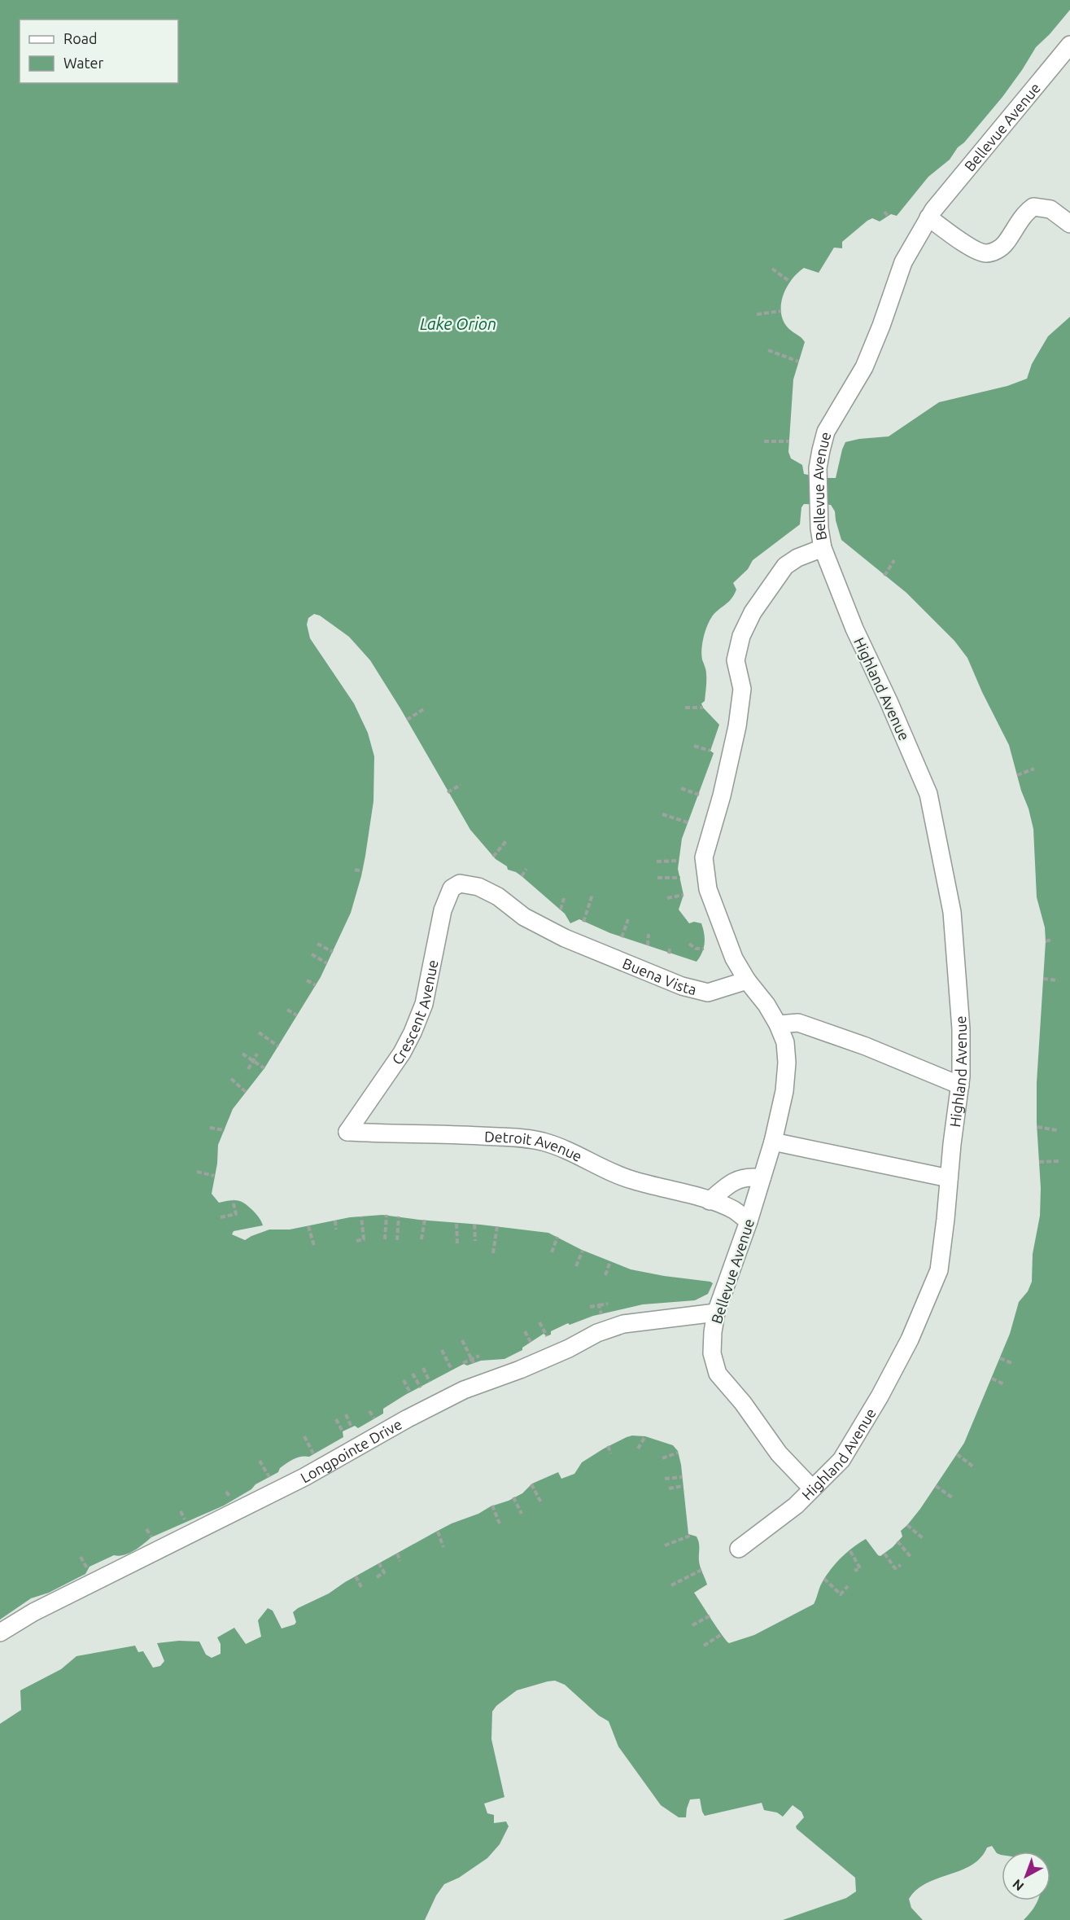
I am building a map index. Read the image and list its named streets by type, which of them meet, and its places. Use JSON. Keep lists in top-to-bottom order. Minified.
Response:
{"streets":{"street":["Bellevue Avenue","Highland Avenue","Buena Vista","Crescent Avenue","Detroit Avenue","Longpointe Drive"]},"crossings":[["Bellevue Avenue","Highland Avenue"],["Bellevue Avenue","Buena Vista"],["Bellevue Avenue","Detroit Avenue"],["Bellevue Avenue","Longpointe Drive"],["Buena Vista","Crescent Avenue"],["Crescent Avenue","Detroit Avenue"]],"water":["Lake Orion"],"legend":["Road","Water"],"north":"bottom left"}
